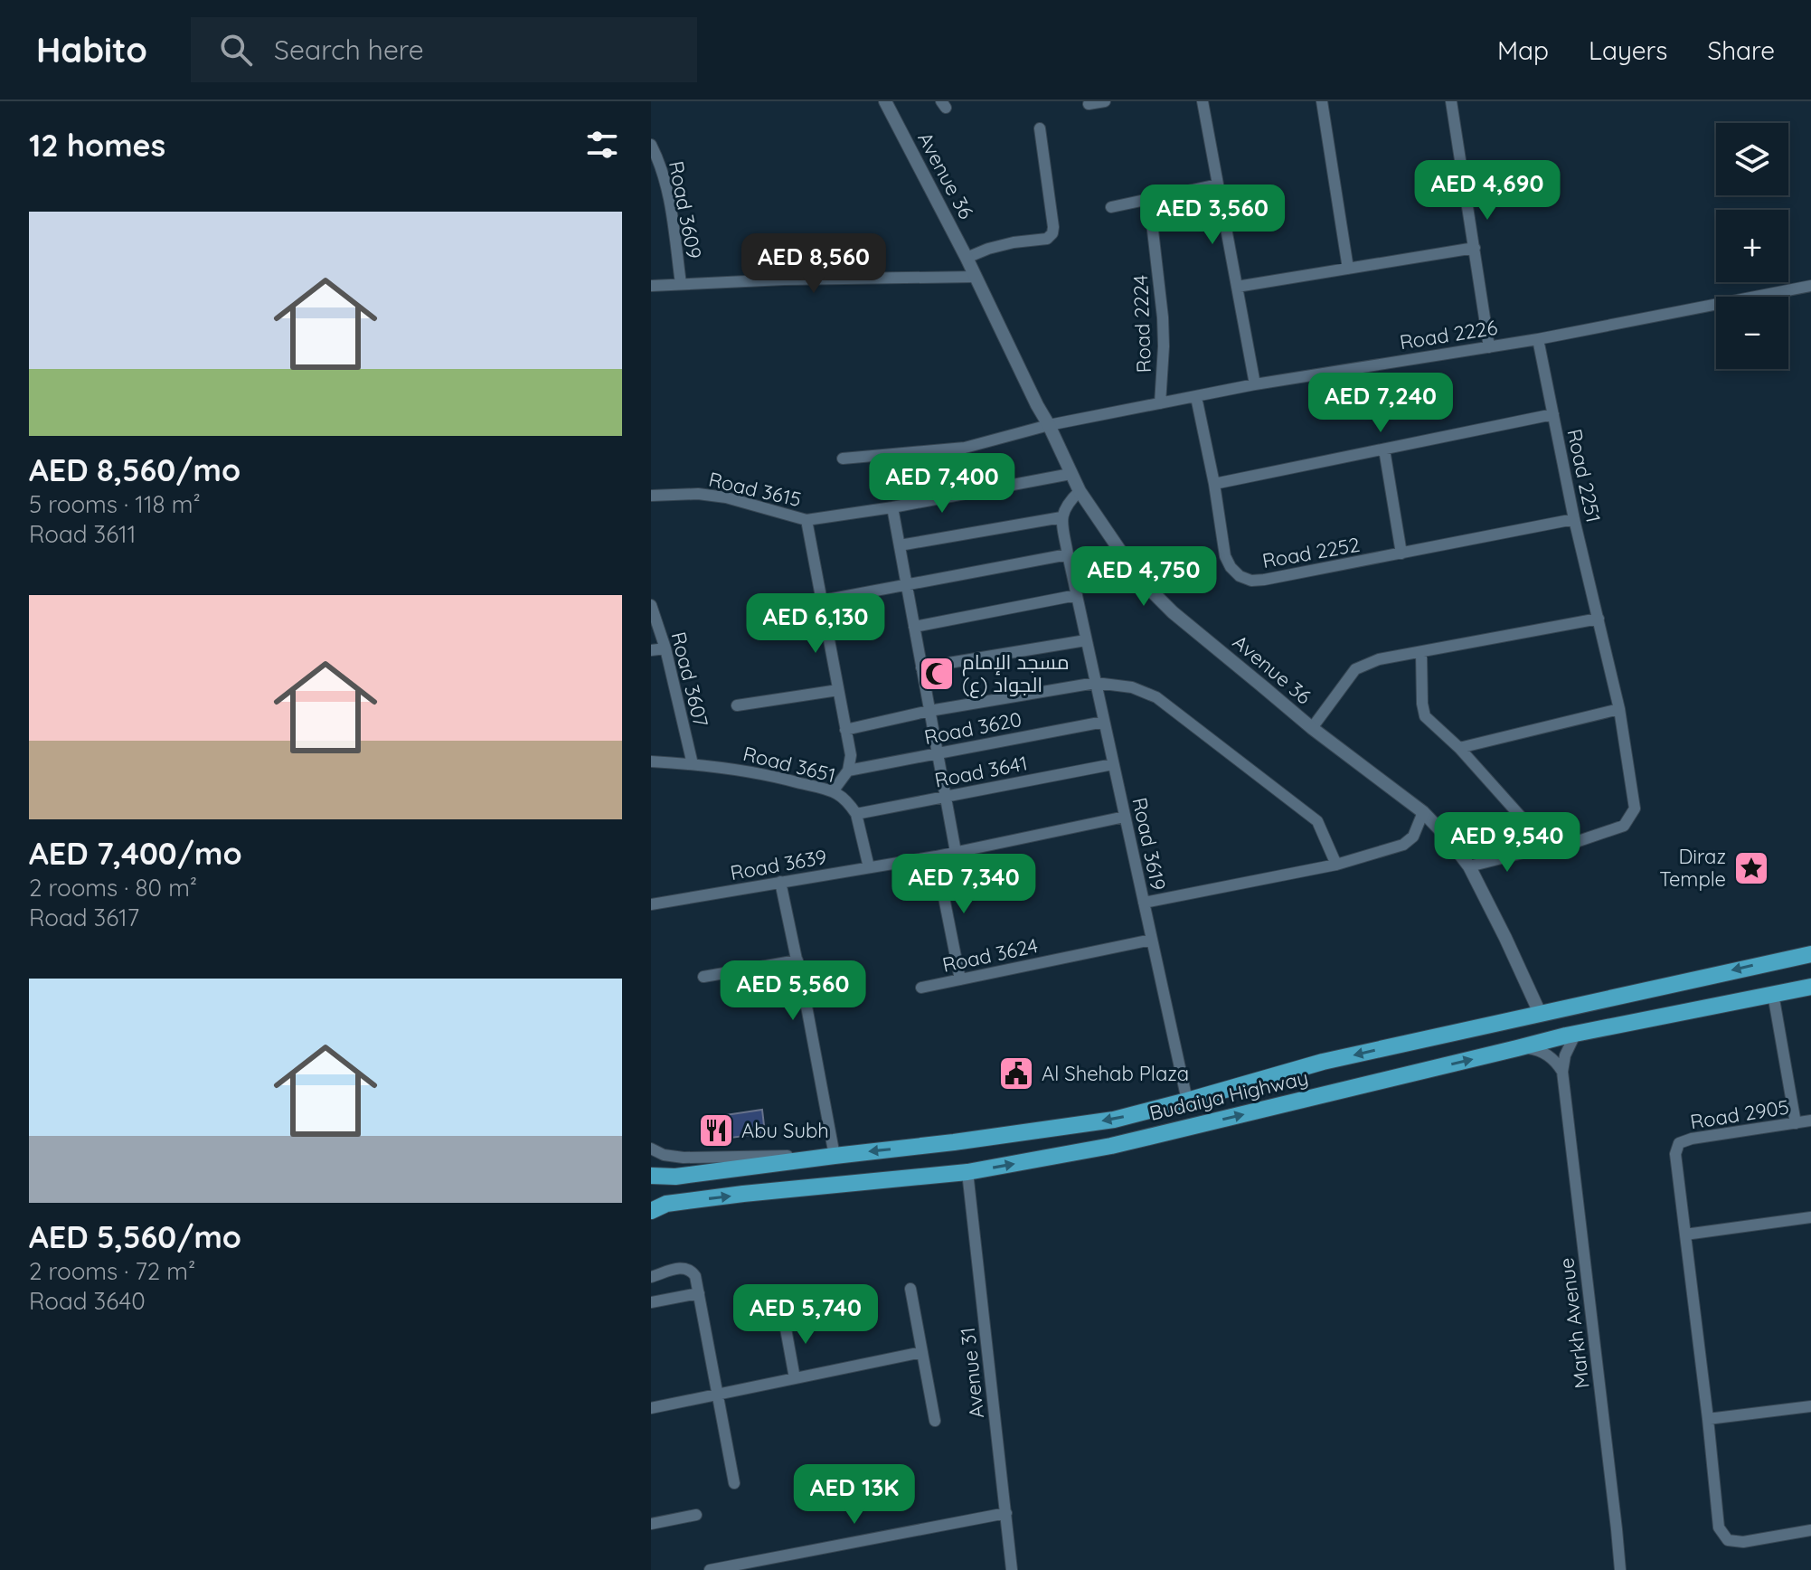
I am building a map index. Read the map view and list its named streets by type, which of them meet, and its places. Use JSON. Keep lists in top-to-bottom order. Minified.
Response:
{"streets":{"main road":["Budaiya Highway"],"street":["Avenue 36","Road 3609","Road 2224","Road 2226","Road 2251","Road 3615","Road 2252","Road 3607","Road 3620","Road 3651","Road 3641","Road 3619","Road 3639","Road 3624","Road 2905","Markh Avenue","Avenue 31"]},"crossings":[["Avenue 36","Road 2226"],["Avenue 36","Budaiya Highway"],["Road 2224","Road 2226"],["Road 2226","Road 2251"],["Road 2226","Road 2252"],["Road 2251","Road 2252"],["Road 3607","Road 3651"],["Road 3620","Road 3619"],["Road 3651","Road 3641"],["Road 3641","Road 3619"],["Road 3619","Road 3639"],["Road 3619","Road 3624"],["Road 3619","Budaiya Highway"],["Budaiya Highway","Markh Avenue"],["Budaiya Highway","Avenue 31"]],"places":{"mosque":["مسجد الإمام الجواد (ع)"],"place":["Diraz Temple"],"public building":["Al Shehab Plaza"],"restaurant":["Abu Subh"]},"page":{"header":"Habito","search":"Search here","nav":["Map","Layers","Share"],"heading":"12 homes","map_buttons":["+","−"],"price":["AED 4,690","AED 3,560","AED 8,560","AED 7,240","AED 7,400","AED 4,750","AED 6,130","AED 9,540","AED 7,340","AED 5,560","AED 5,740","AED 13K"],"list":[{"name":"AED 8,560/mo","note":"5 rooms · 118 m² · Road 3611"},{"name":"AED 7,400/mo","note":"2 rooms · 80 m² · Road 3617"},{"name":"AED 5,560/mo","note":"2 rooms · 72 m² · Road 3640"}]}}
